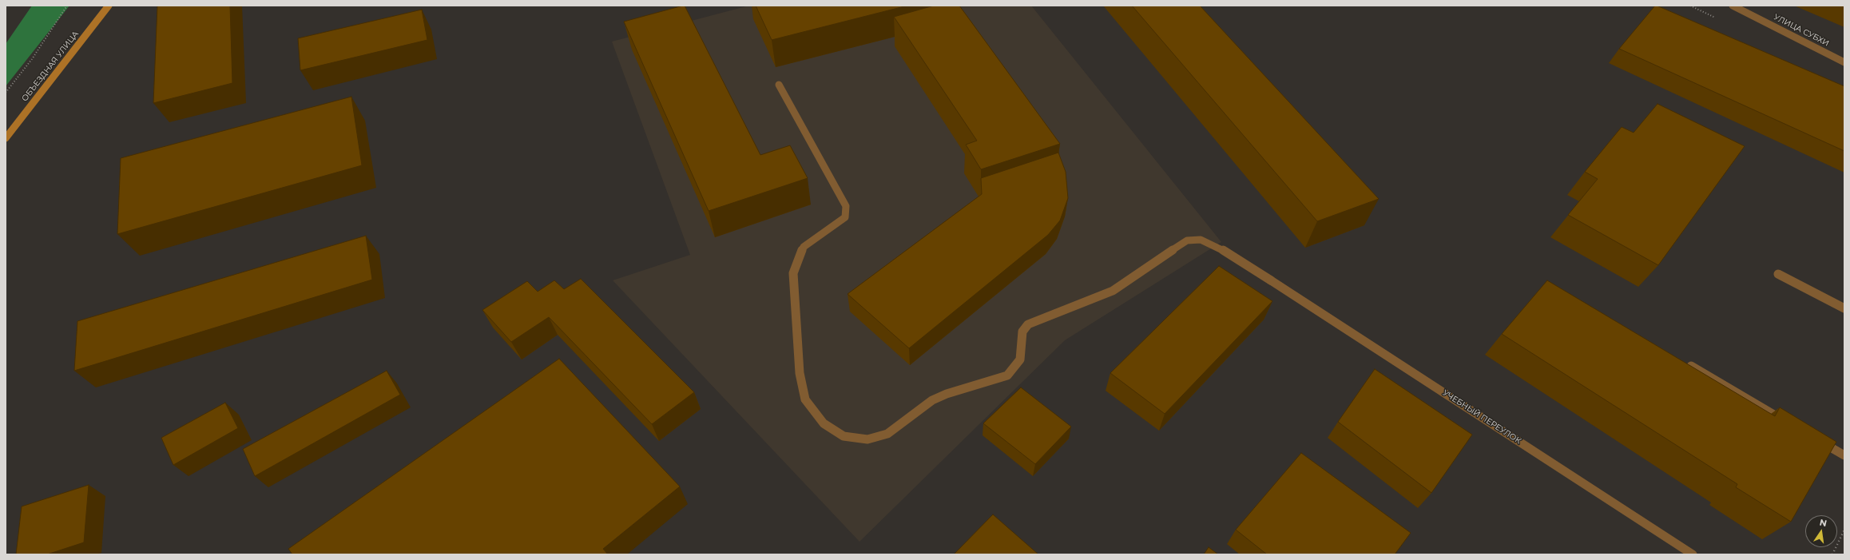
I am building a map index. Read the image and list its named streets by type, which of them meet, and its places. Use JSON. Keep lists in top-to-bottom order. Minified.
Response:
{"streets":{"main road":["ОБЪЕЗДНАЯ УЛИЦА"],"street":["УЛИЦА СУБХИ","УЧЕБНЫЙ ПЕРЕУЛОК"]},"north":"top"}
